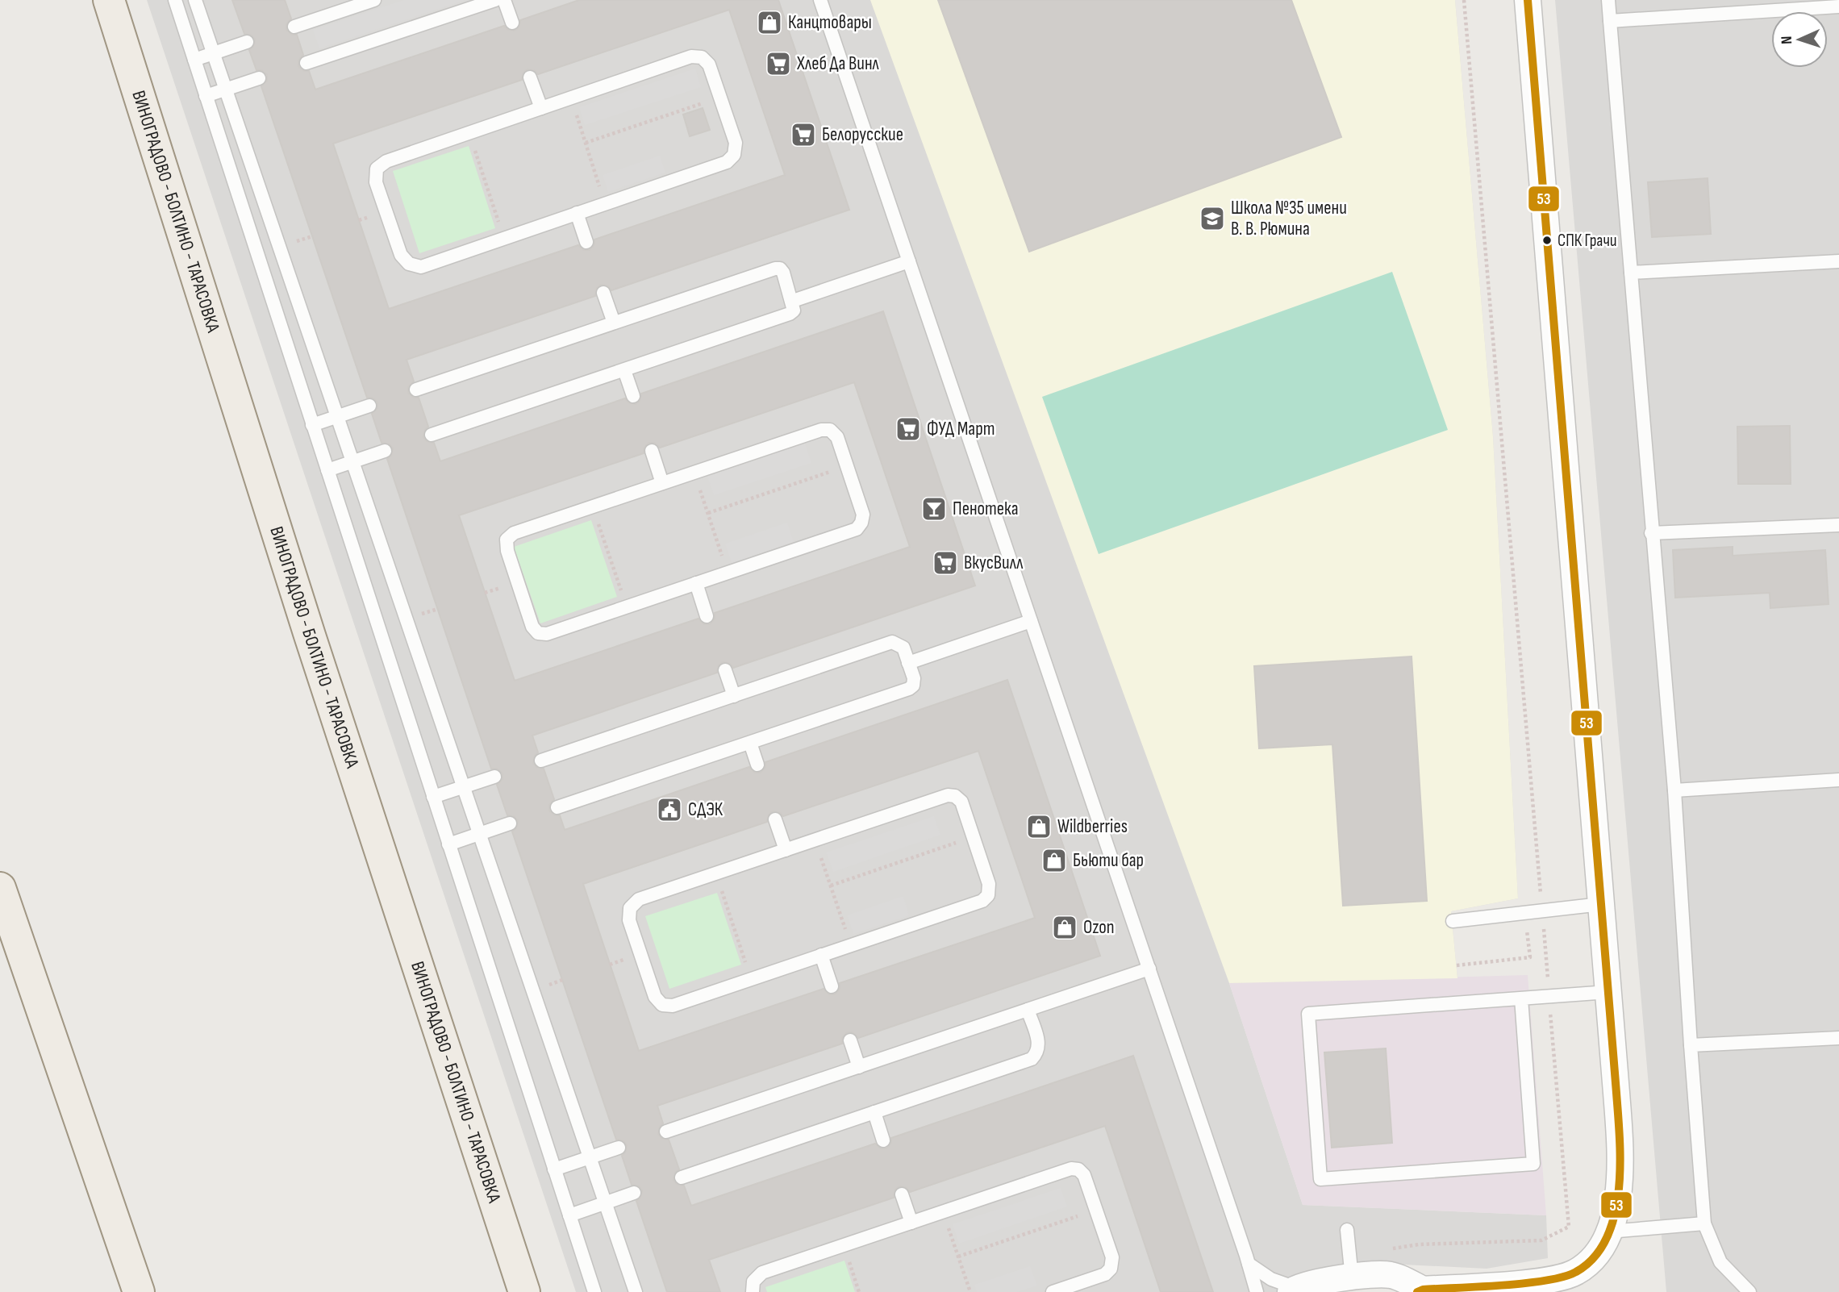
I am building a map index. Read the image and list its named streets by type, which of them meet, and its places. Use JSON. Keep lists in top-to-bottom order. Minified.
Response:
{"streets":{"main road":["ВИНОГРАДОВО - БОЛТИНО - ТАРАСОВКА"]},"places":{"shop":["Канцтовары","Wildberries","Бьюти бар","Ozon"],"supermarket":["Хлеб Да Винл","Белорусские","ФУД Март","ВкусВилл"],"school or university":["Школа №35 имени В. В. Рюмина"],"other":["СПК Грачи"],"bar":["Пенотека"],"public building":["СДЭК"]},"lines":["transit line 53"],"north":"left"}
